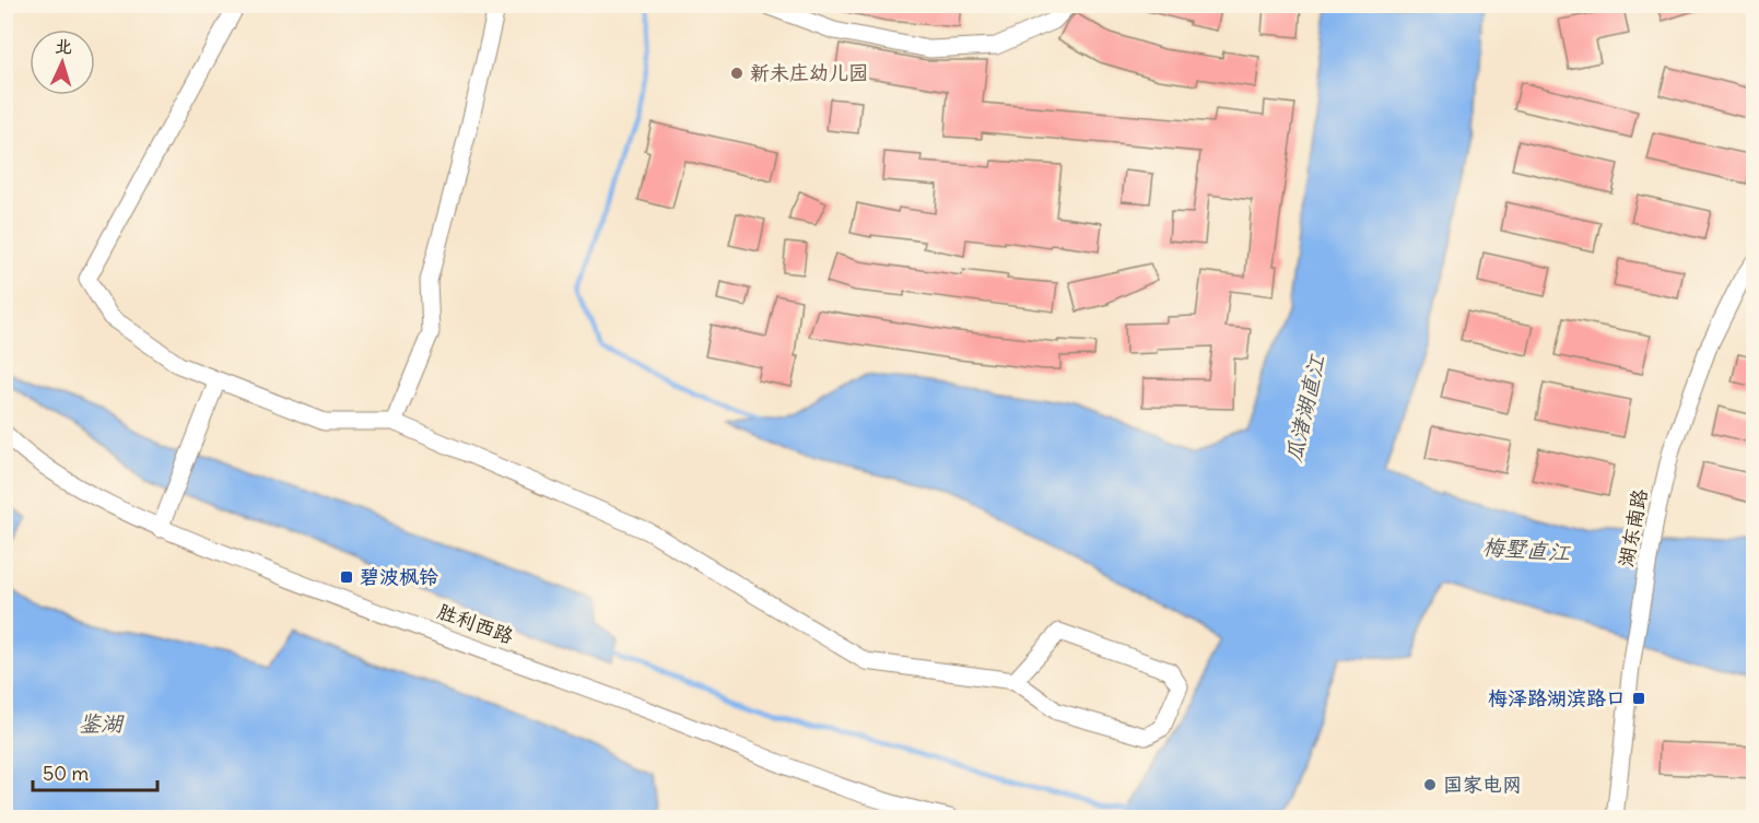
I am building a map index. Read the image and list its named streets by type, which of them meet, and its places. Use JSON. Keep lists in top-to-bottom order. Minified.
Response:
{"streets":{"street":["湖东南路","胜利西路"]},"water":["瓜渚湖直江","梅墅直江","鉴湖"],"places":{"other":["新未庄幼儿园","国家电网"],"transit":["碧波枫铃","梅泽路湖滨路口"]},"scale_bar":"50 m","north":"top"}
